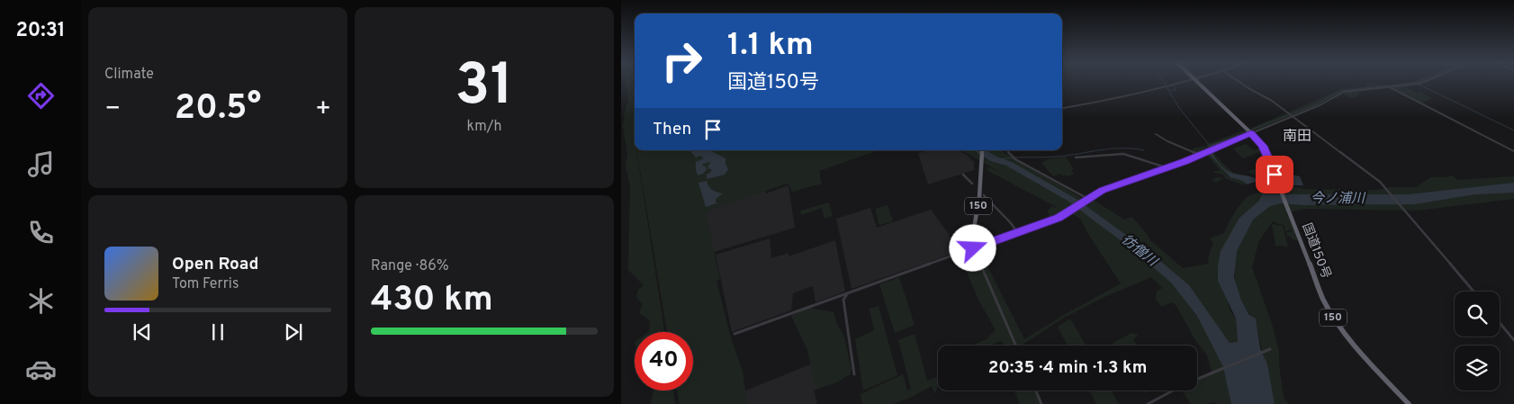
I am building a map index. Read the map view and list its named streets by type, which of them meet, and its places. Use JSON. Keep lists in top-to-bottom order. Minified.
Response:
{"streets":{"highway":["150","国道150号"]},"districts":["南田"],"water":["今ノ浦川","彷僧川"],"page":{"tabs":"20:31","tile":["Climate",["31","km/h"],["Range · 86%","430 km"]],"turn":["1.1 km","国道150号"],"heat":["−","20.5°","+"],"then":"Then","song":["Open Road","Tom Ferris"],"limit":"40","trip":"20:35 · 4 min · 1.3 km"}}
